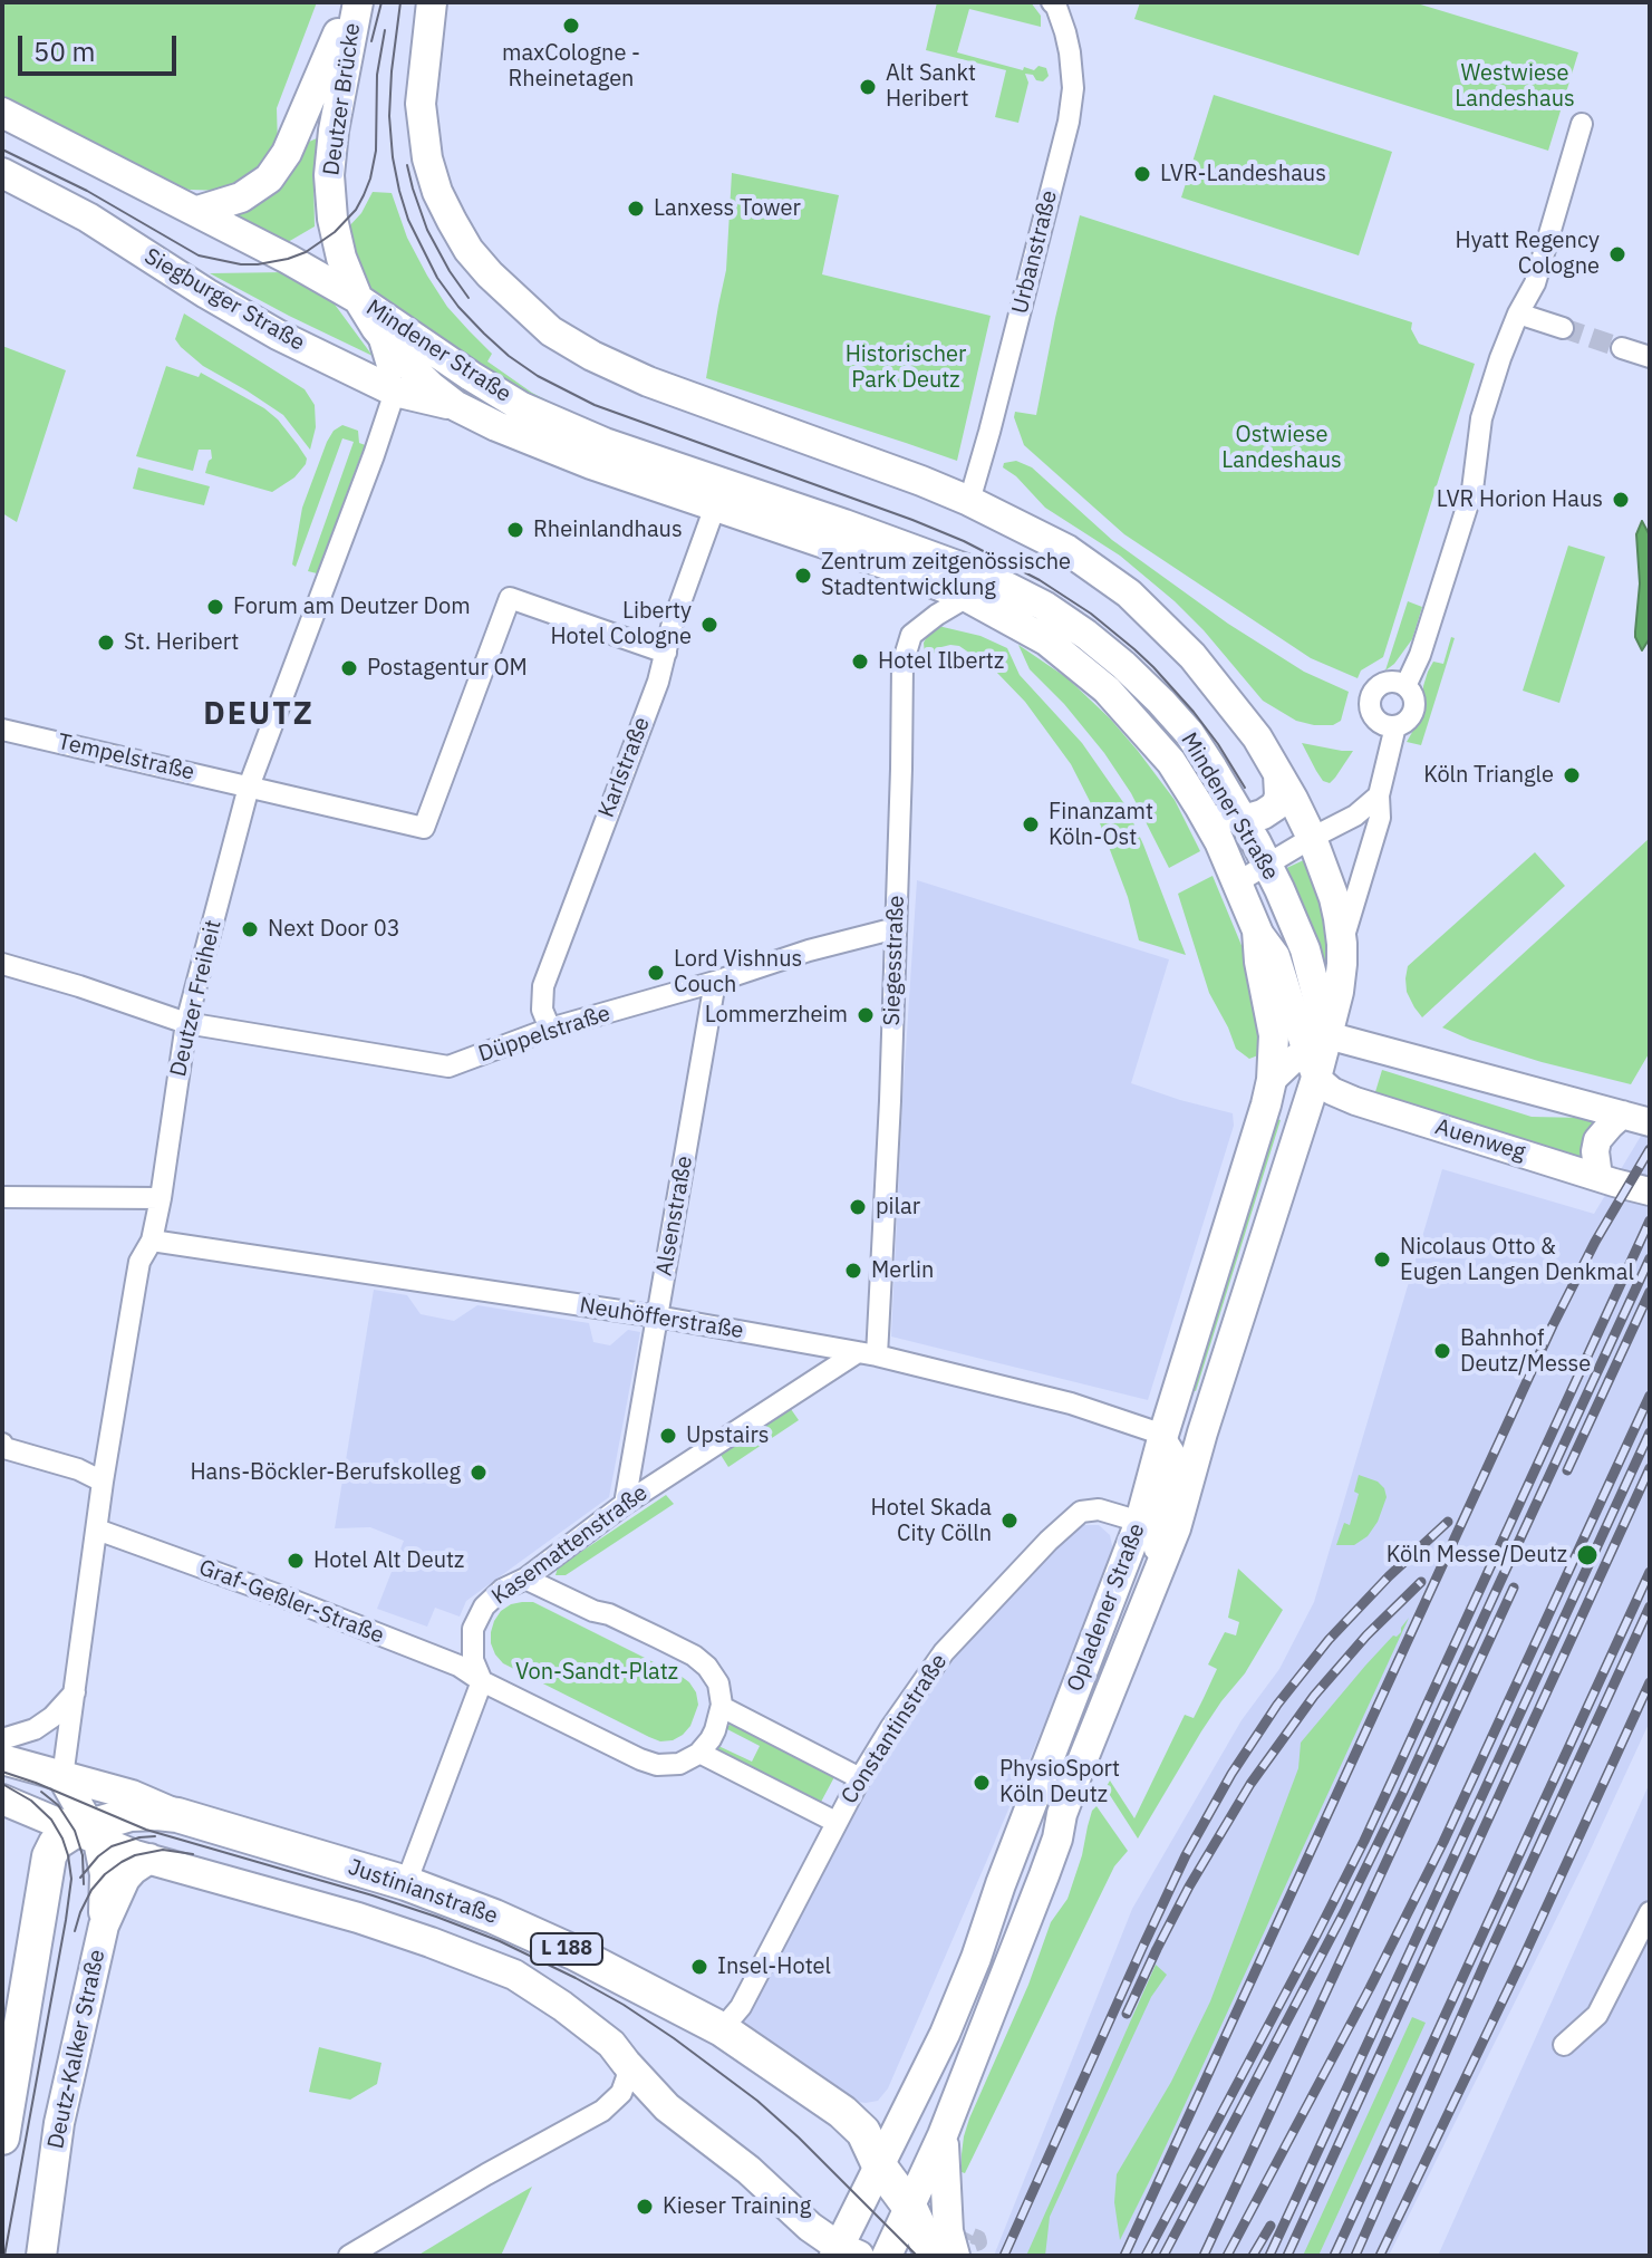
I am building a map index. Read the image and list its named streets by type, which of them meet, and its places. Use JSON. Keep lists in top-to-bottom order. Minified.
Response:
{"streets":{"main road":["Deutzer Brücke","Siegburger Straße","Mindener Straße","Opladener Straße","Justinianstraße","L 188","Deutz-Kalker Straße"],"street":["Urbanstraße","Tempelstraße","Karlstraße","Siegesstraße","Deutzer Freiheit","Düppelstraße","Auenweg","Alsenstraße","Neuhöfferstraße","Kasemattenstraße","Graf-Geßler-Straße","Constantinstraße"]},"crossings":[["Deutzer Brücke","Mindener Straße"],["Siegburger Straße","Mindener Straße"],["Siegburger Straße","Deutzer Freiheit"],["Mindener Straße","Karlstraße"],["Mindener Straße","Siegesstraße"],["Mindener Straße","Auenweg"],["Mindener Straße","Opladener Straße"],["Tempelstraße","Karlstraße"],["Tempelstraße","Deutzer Freiheit"],["Karlstraße","Düppelstraße"],["Siegesstraße","Düppelstraße"],["Siegesstraße","Neuhöfferstraße"],["Siegesstraße","Kasemattenstraße"],["Deutzer Freiheit","Düppelstraße"],["Deutzer Freiheit","Neuhöfferstraße"],["Deutzer Freiheit","Graf-Geßler-Straße"],["Deutzer Freiheit","Justinianstraße"],["Deutzer Freiheit","L 188"],["Düppelstraße","Alsenstraße"],["Auenweg","Opladener Straße"],["Alsenstraße","Neuhöfferstraße"],["Alsenstraße","Kasemattenstraße"],["Neuhöfferstraße","Kasemattenstraße"],["Neuhöfferstraße","Opladener Straße"],["Kasemattenstraße","Graf-Geßler-Straße"],["Opladener Straße","Constantinstraße"],["Opladener Straße","Justinianstraße"],["Opladener Straße","L 188"],["Constantinstraße","Justinianstraße"],["Justinianstraße","L 188"],["Justinianstraße","Deutz-Kalker Straße"]],"districts":["DEUTZ"],"parks":["Westwiese Landeshaus","Historischer Park Deutz","Ostwiese Landeshaus","Von-Sandt-Platz"],"places":["maxCologne - Rheinetagen","Alt Sankt Heribert","LVR-Landeshaus","Lanxess Tower","Hyatt Regency Cologne","LVR Horion Haus","Rheinlandhaus","Zentrum zeitgenössische Stadtentwicklung","Forum am Deutzer Dom","Liberty Hotel Cologne","St. Heribert","Hotel Ilbertz","Postagentur OM","Köln Triangle","Finanzamt Köln-Ost","Next Door 03","Lord Vishnus Couch","Lommerzheim","pilar","Nicolaus Otto & Eugen Langen Denkmal","Merlin","Bahnhof Deutz/Messe","Upstairs","Hans-Böckler-Berufskolleg","Hotel Skada City Cölln","Köln Messe/Deutz","Hotel Alt Deutz","PhysioSport Köln Deutz","Insel-Hotel","Kieser Training"],"scale_bar":"50 m"}
